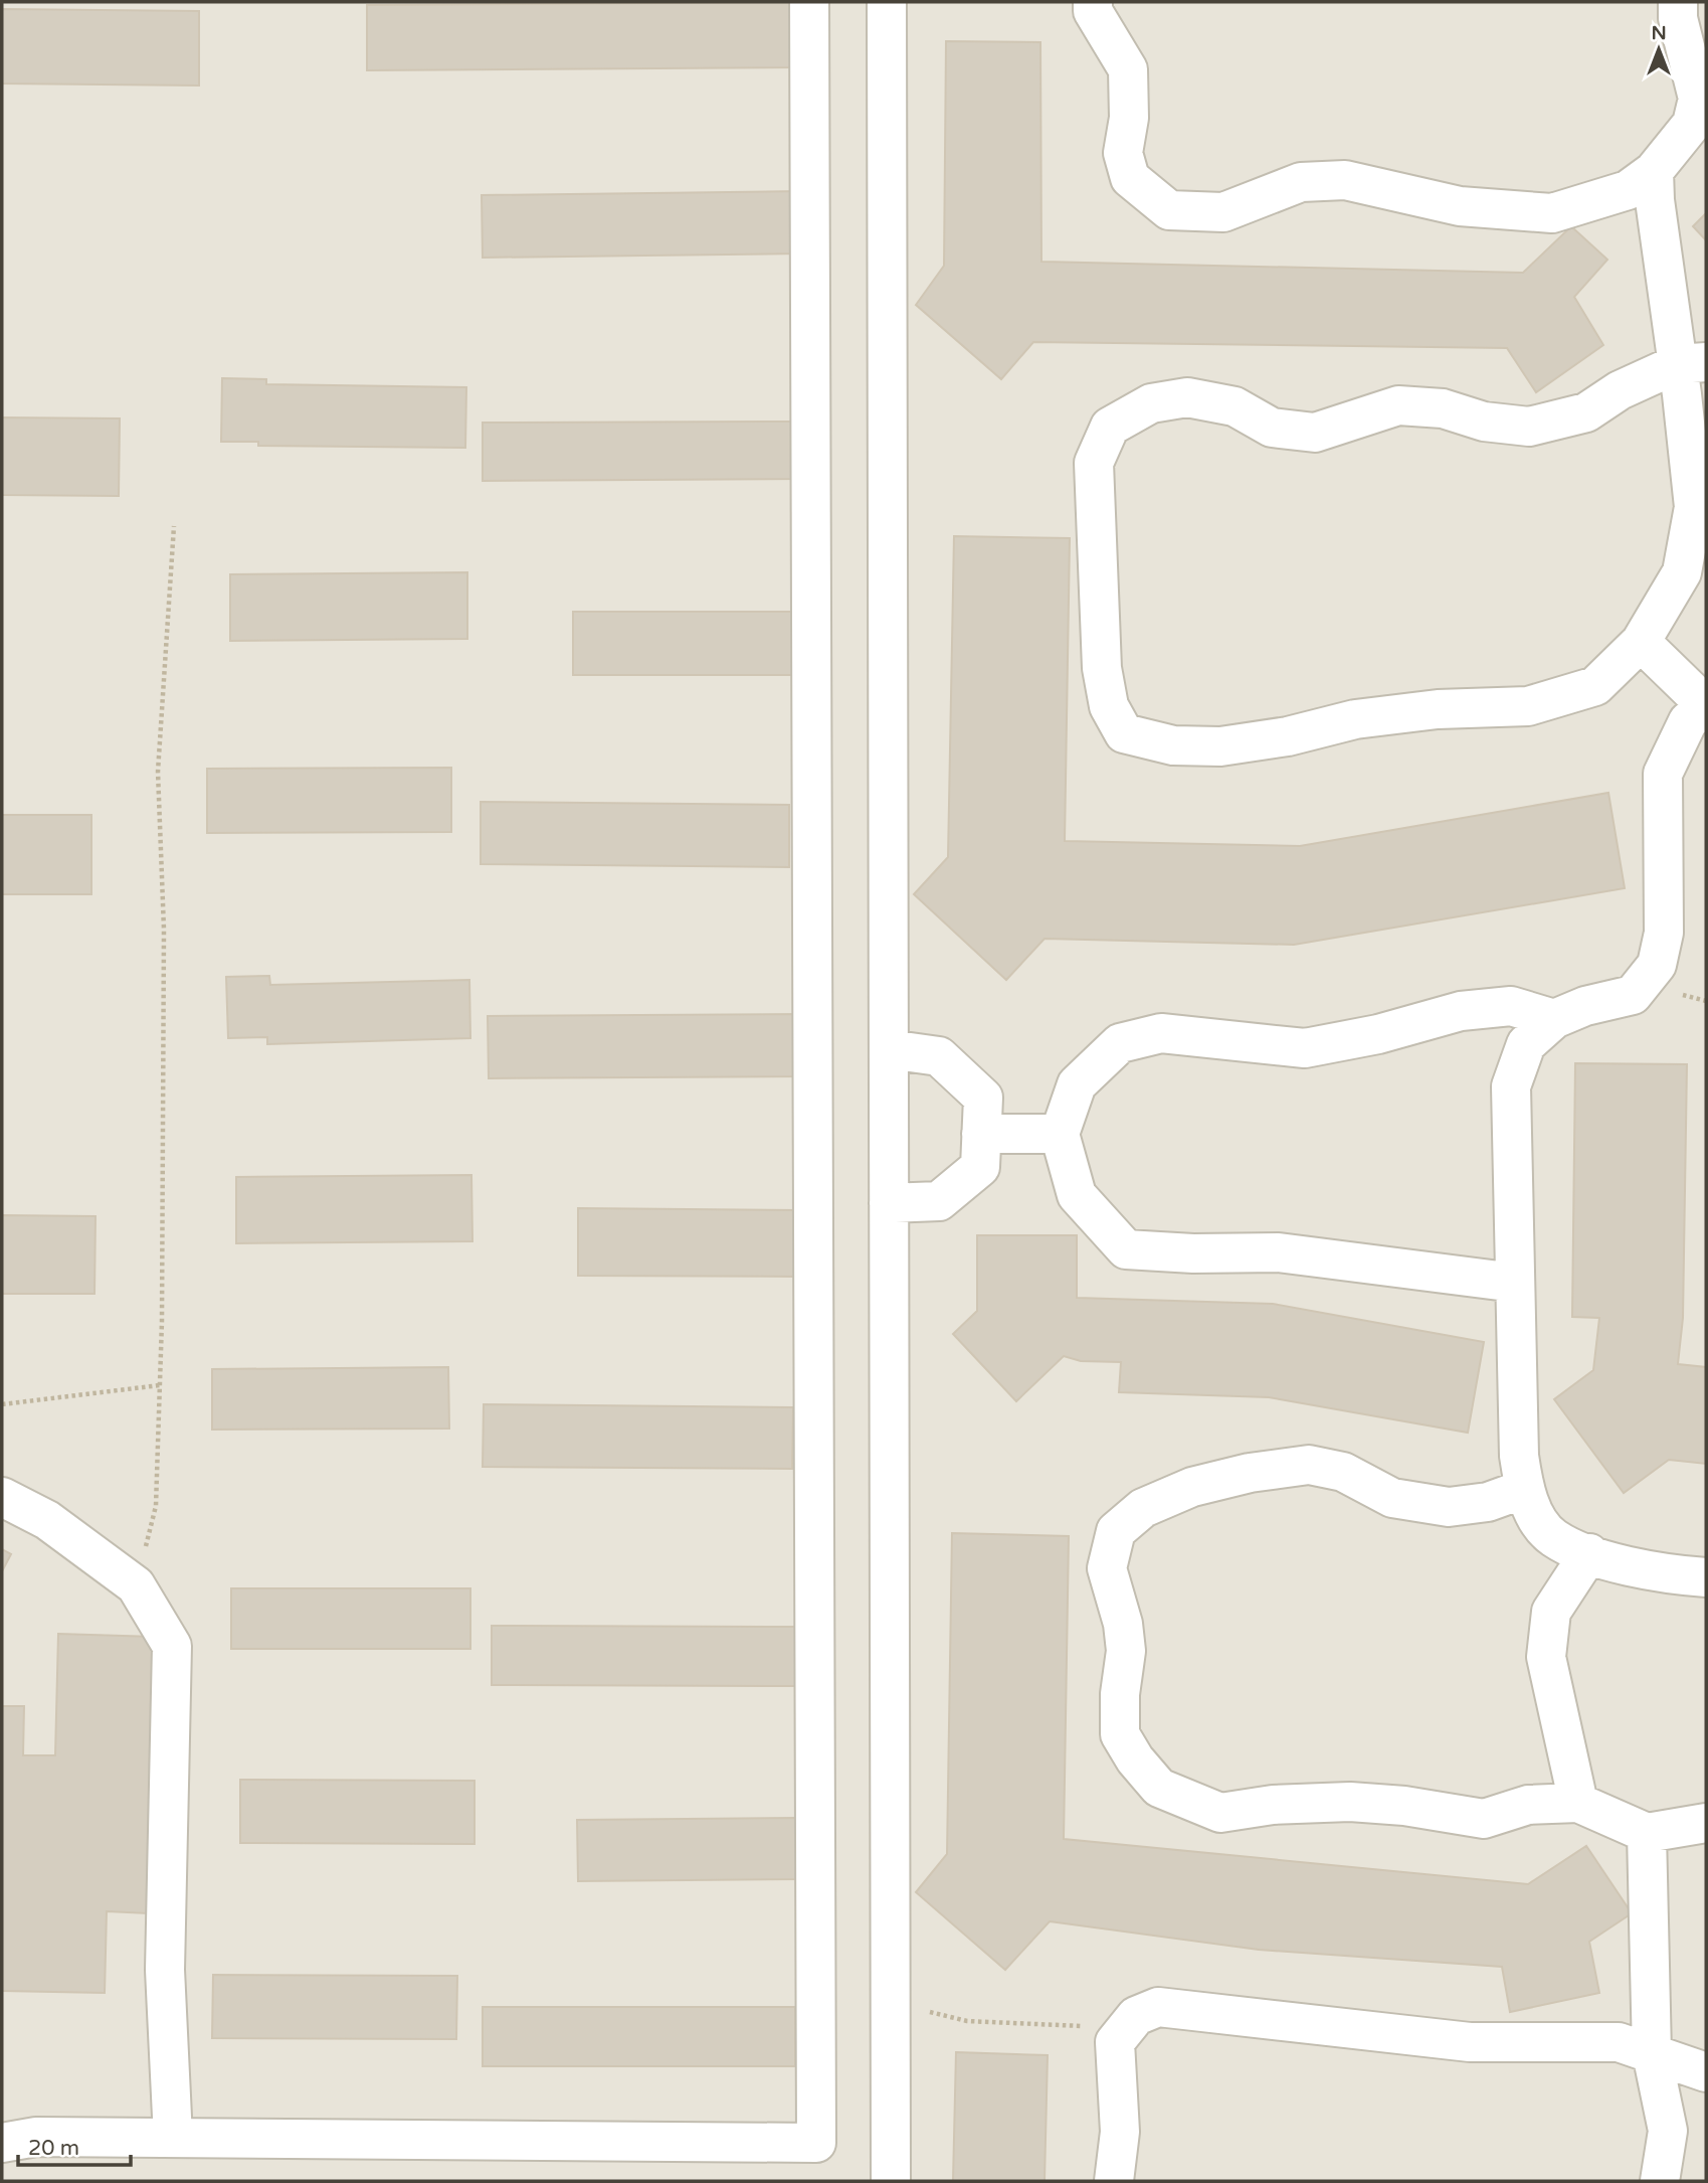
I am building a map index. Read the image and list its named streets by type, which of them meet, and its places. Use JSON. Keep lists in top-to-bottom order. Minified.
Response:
{"scale_bar":"20 m","north":"top"}
